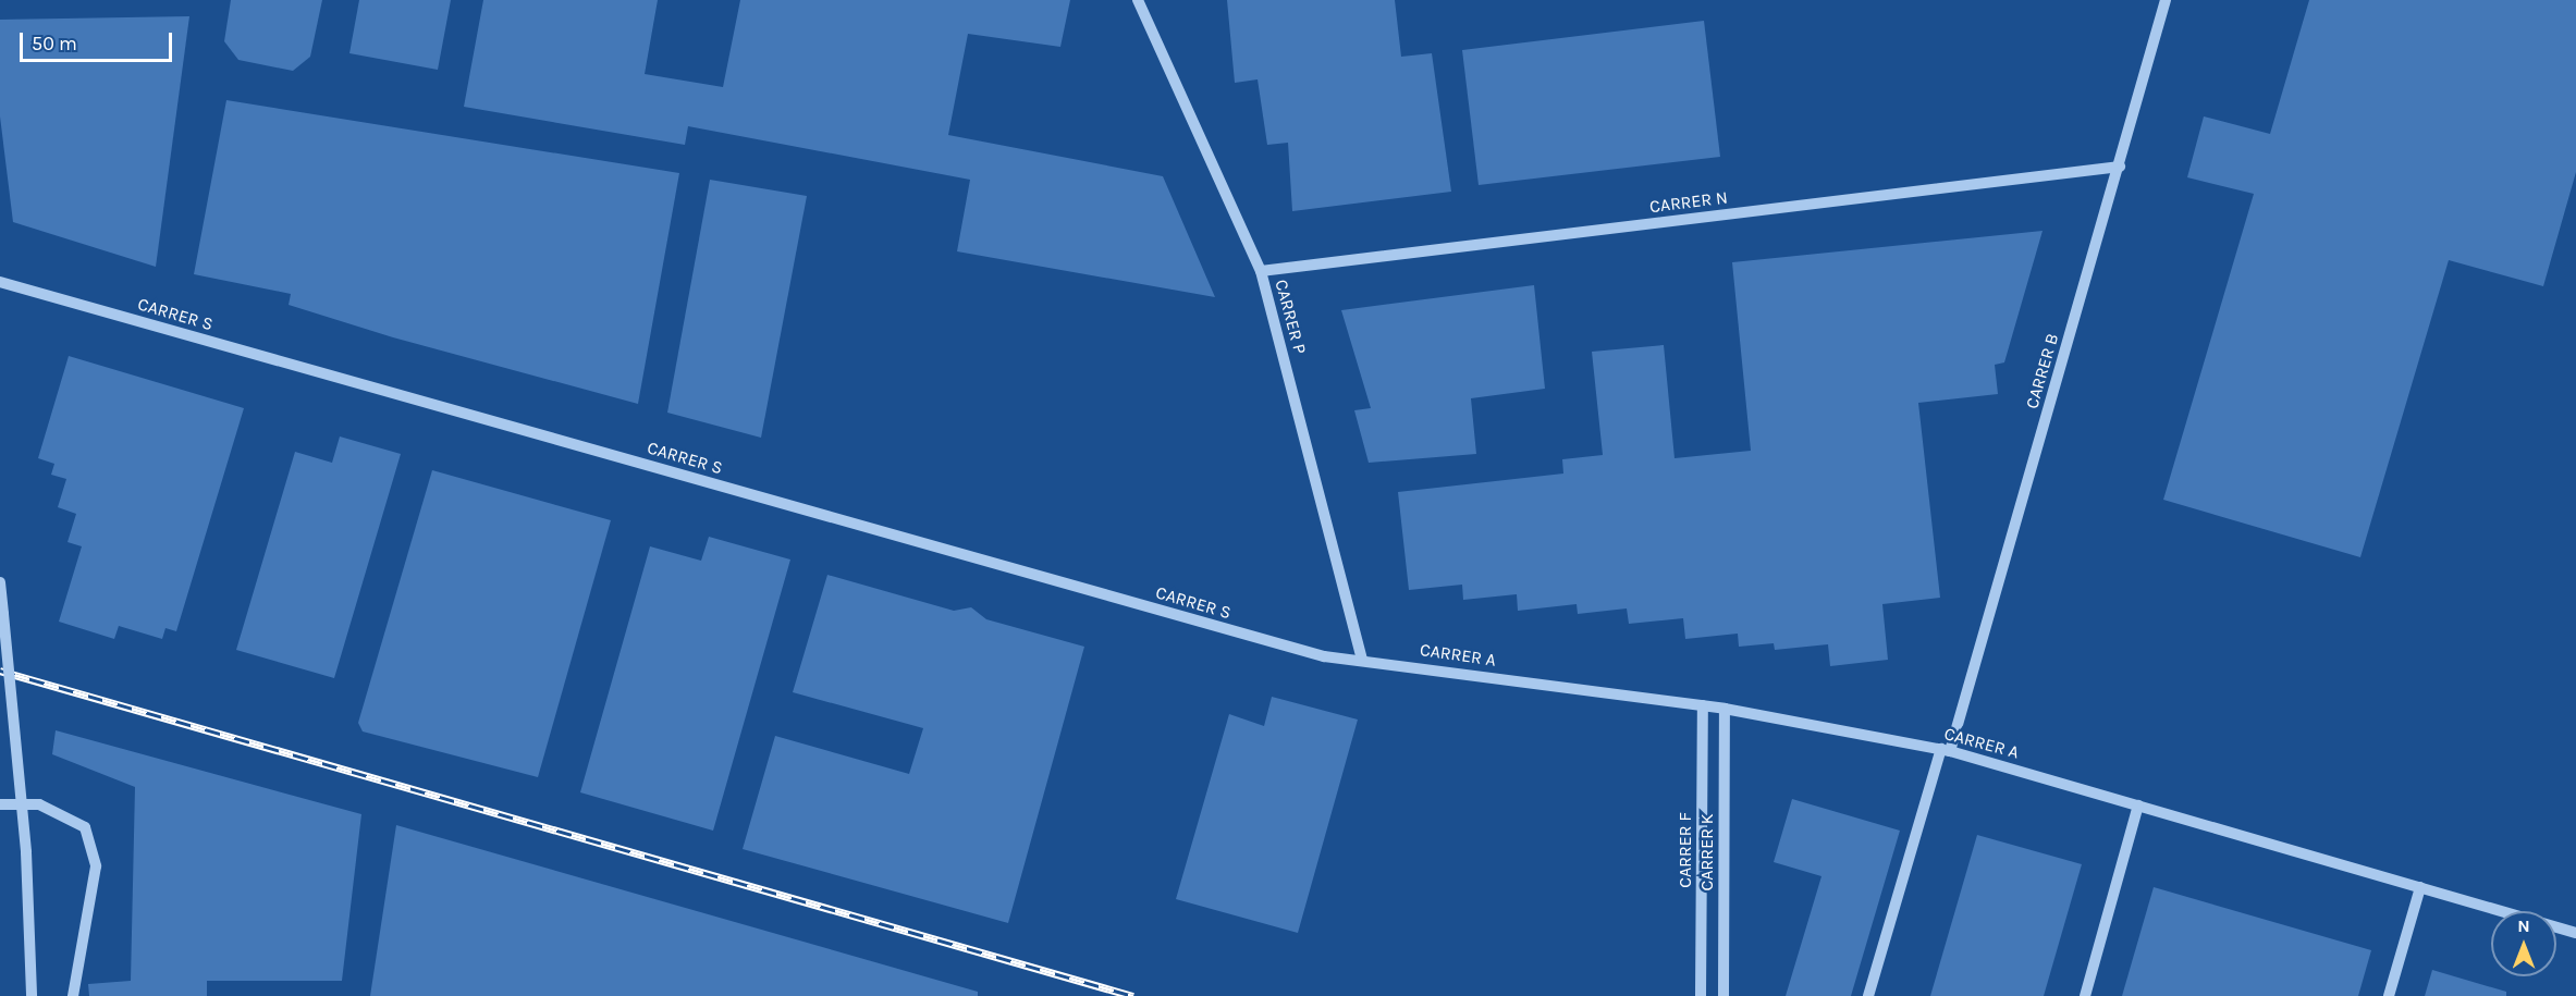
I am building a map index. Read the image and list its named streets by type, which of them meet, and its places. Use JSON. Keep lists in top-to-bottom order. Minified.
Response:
{"streets":{"street":["CARRER N","CARRER S","CARRER P","CARRER B","CARRER A","CARRER F","CARRER K"]},"crossings":[["CARRER N","CARRER P"],["CARRER N","CARRER B"],["CARRER S","CARRER P"],["CARRER S","CARRER A"],["CARRER P","CARRER A"],["CARRER B","CARRER A"],["CARRER A","CARRER F"],["CARRER A","CARRER K"]],"scale_bar":"50 m","north":"top"}
